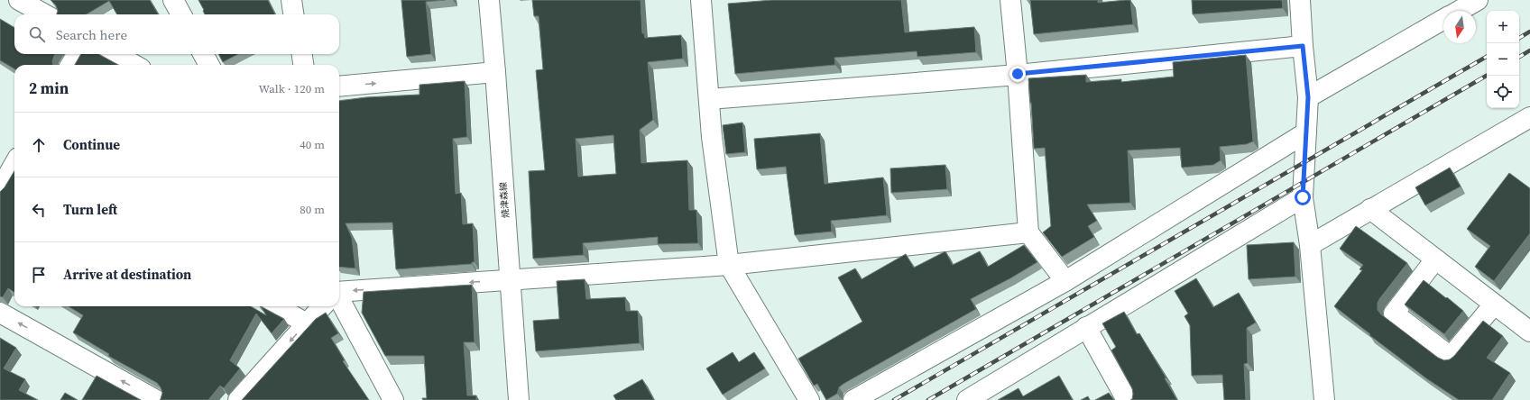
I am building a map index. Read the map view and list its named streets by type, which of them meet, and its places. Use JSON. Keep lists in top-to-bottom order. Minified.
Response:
{"streets":{"street":["焼津森線"]},"north":"bottom","page":{"map_buttons":["+","−"],"search":"Search here","heading":["2 min","Walk · 120 m"],"list":[["Continue","40 m"],["Turn left","80 m"],"Arrive at destination"]}}
